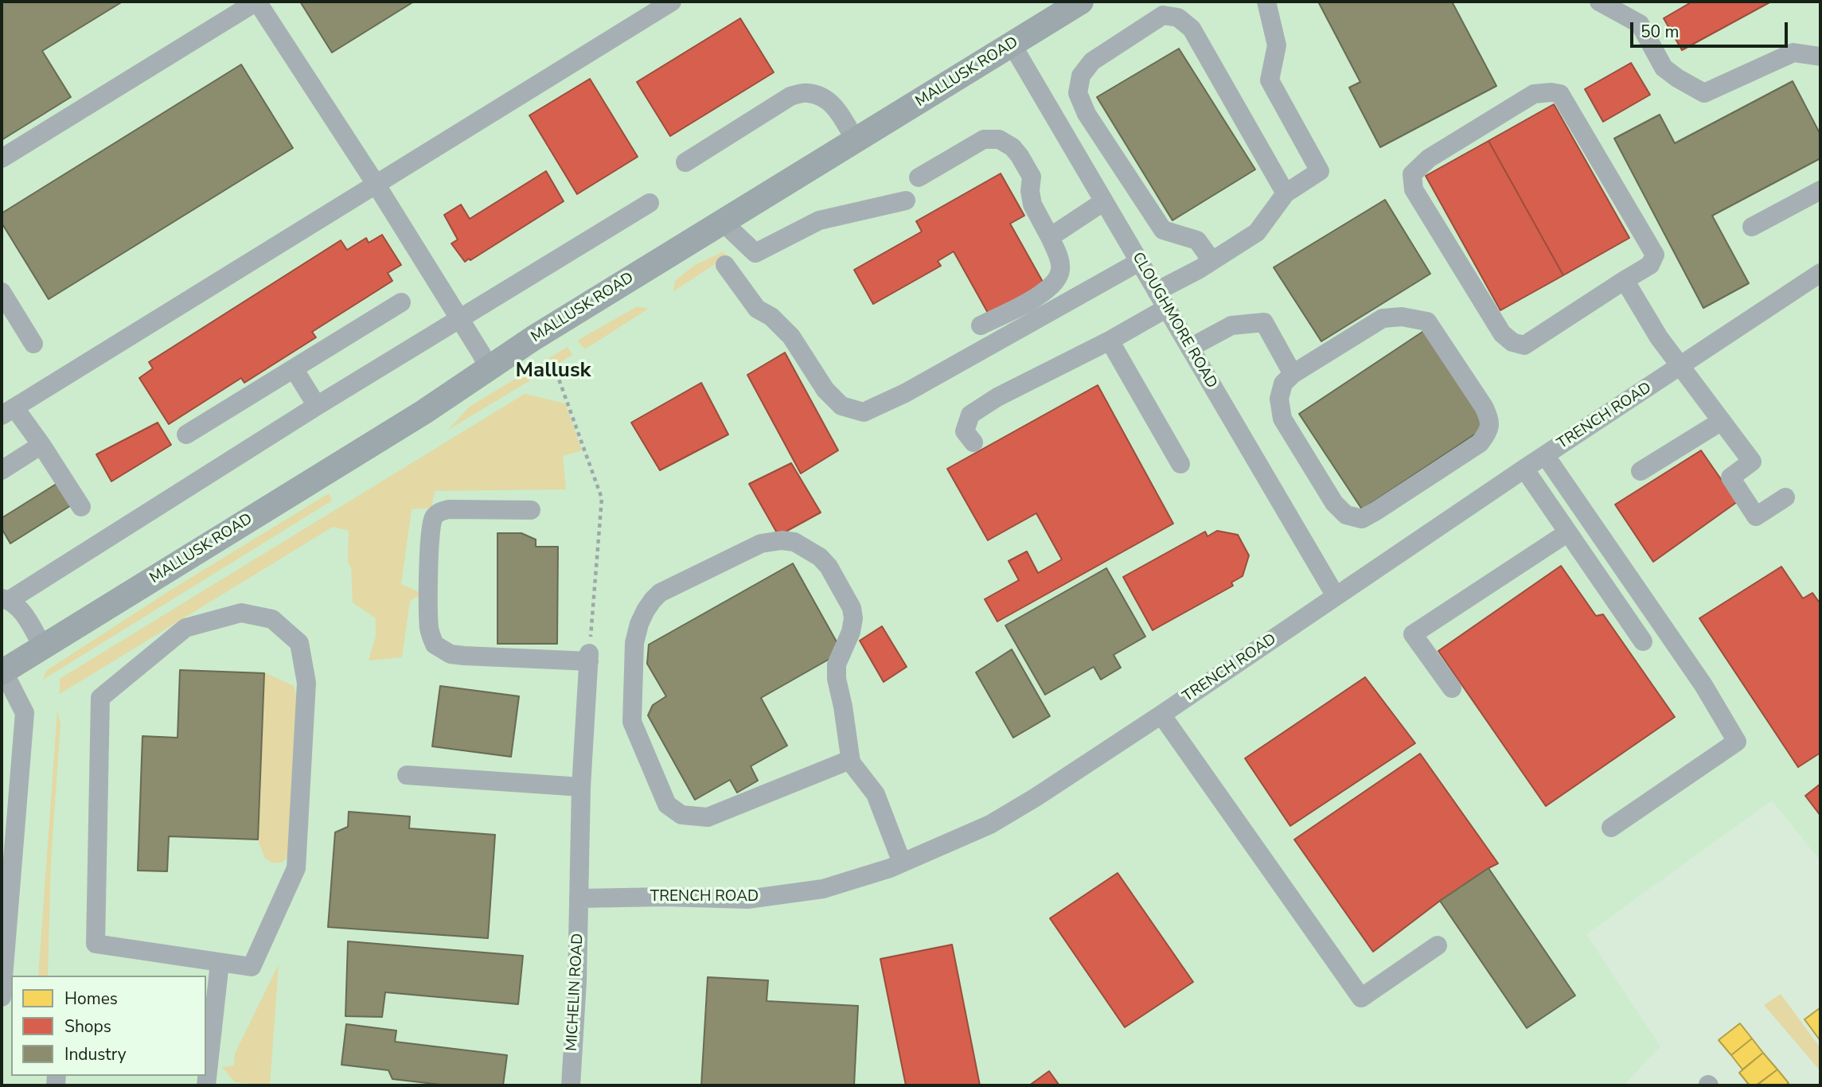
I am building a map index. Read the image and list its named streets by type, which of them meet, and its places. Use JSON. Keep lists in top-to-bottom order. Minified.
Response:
{"streets":{"main road":["MALLUSK ROAD"],"street":["CLOUGHMORE ROAD","TRENCH ROAD","MICHELIN ROAD"]},"crossings":[["MALLUSK ROAD","CLOUGHMORE ROAD"],["CLOUGHMORE ROAD","TRENCH ROAD"],["TRENCH ROAD","MICHELIN ROAD"]],"districts":["Mallusk"],"legend":["Homes","Shops","Industry"],"scale_bar":"50 m"}
